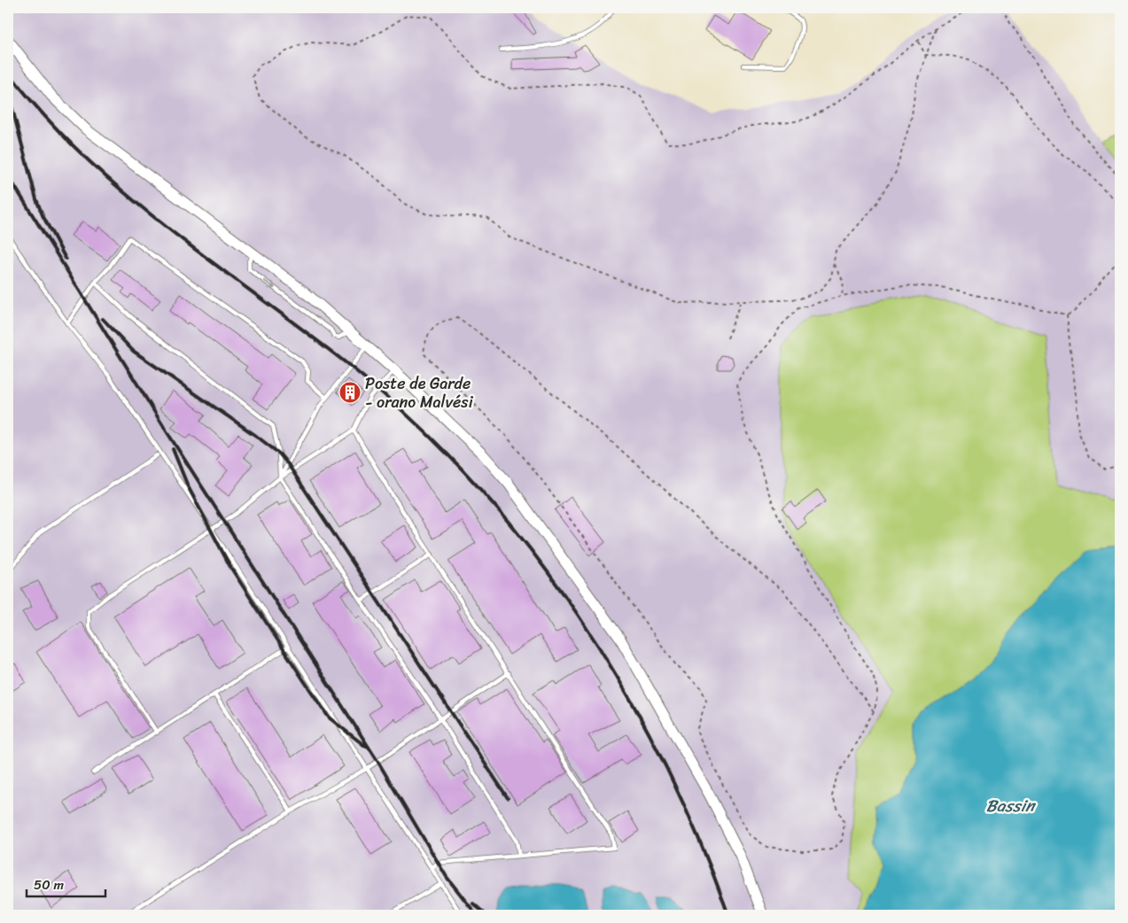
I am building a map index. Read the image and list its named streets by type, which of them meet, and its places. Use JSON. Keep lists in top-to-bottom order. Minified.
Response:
{"water":["Bassin"],"places":{"building":["Poste de Garde - orano Malvési"]},"scale_bar":"50 m"}
